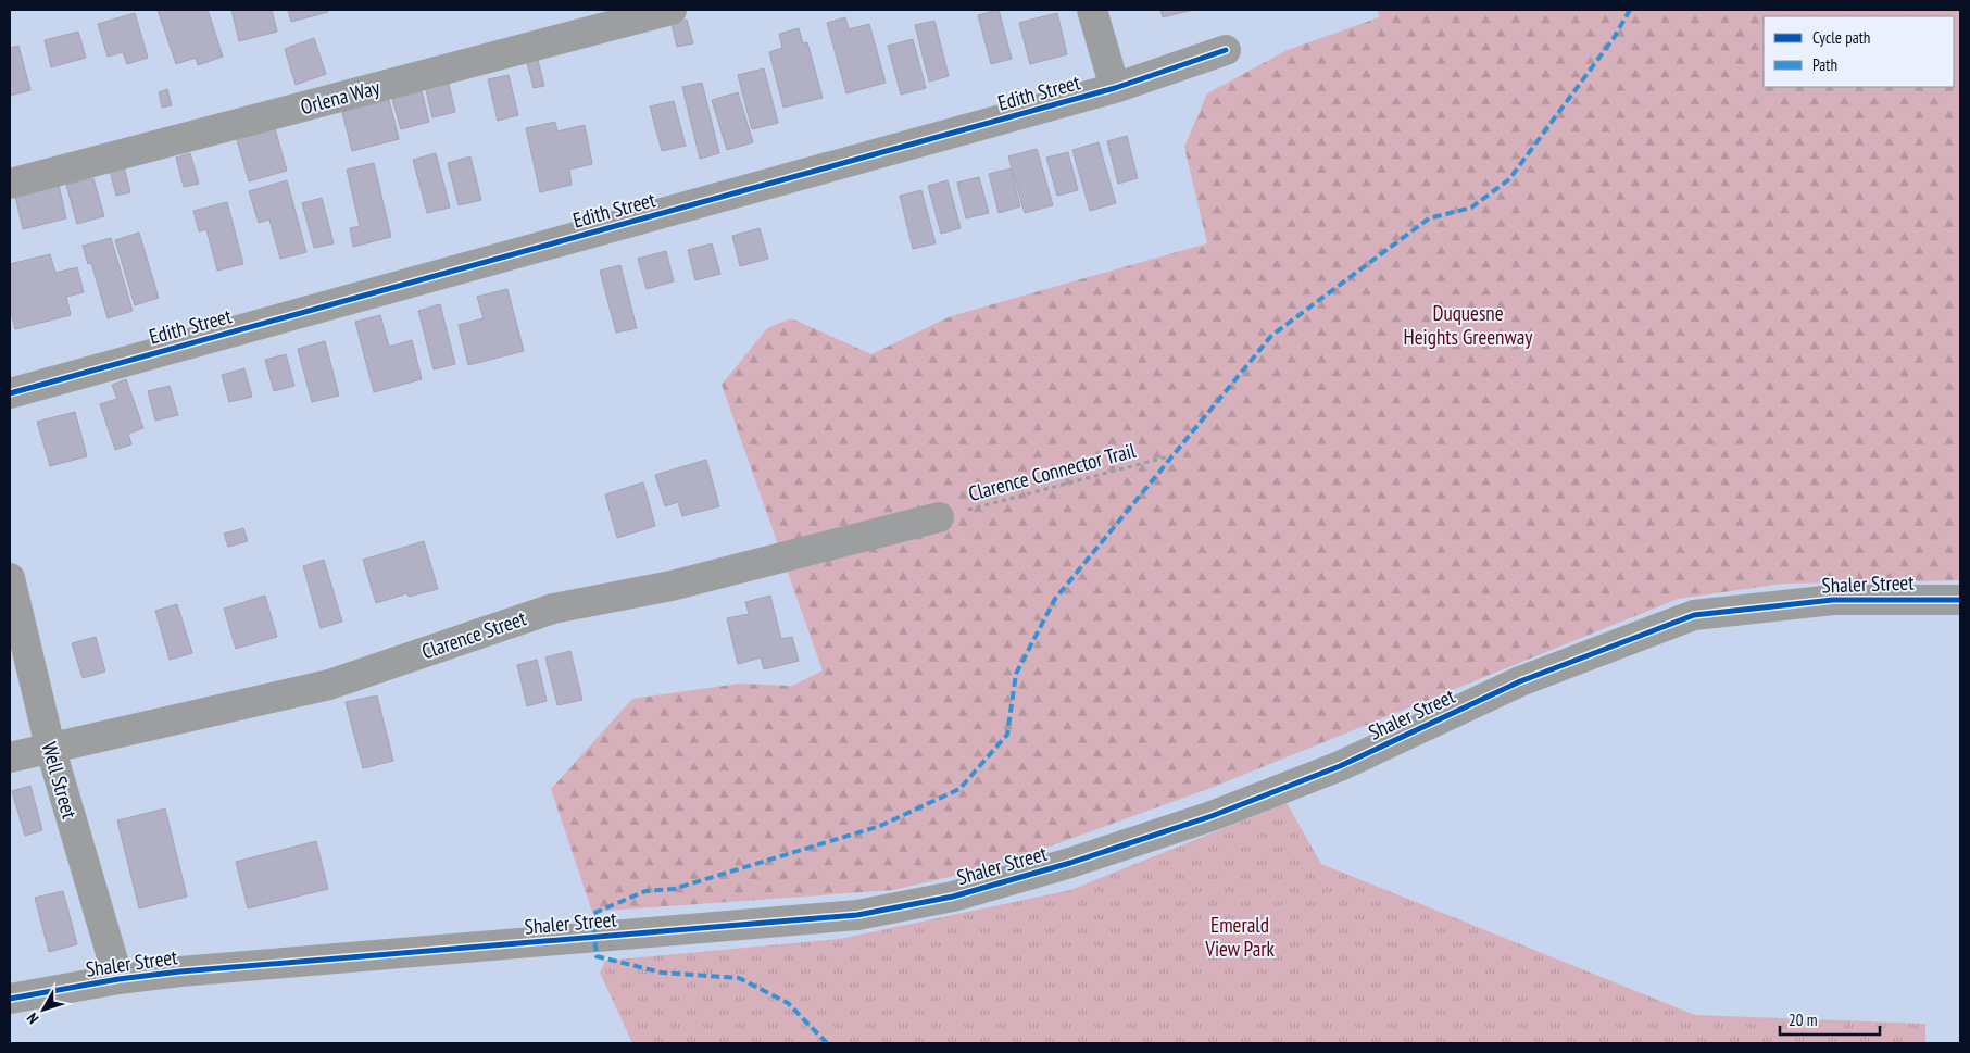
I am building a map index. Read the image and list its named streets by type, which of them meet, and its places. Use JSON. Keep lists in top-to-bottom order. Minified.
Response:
{"streets":{"street":["Edith Street","Orlena Way","Shaler Street","Clarence Street","Well Street"],"path":["Clarence Connector Trail"]},"crossings":[["Clarence Connector Trail","Clarence Street"],["Shaler Street","Well Street"],["Clarence Street","Well Street"]],"parks":["Duquesne Heights Greenway","Emerald View Park"],"legend":["Cycle path","Path"],"scale_bar":"20 m","north":"bottom left"}
